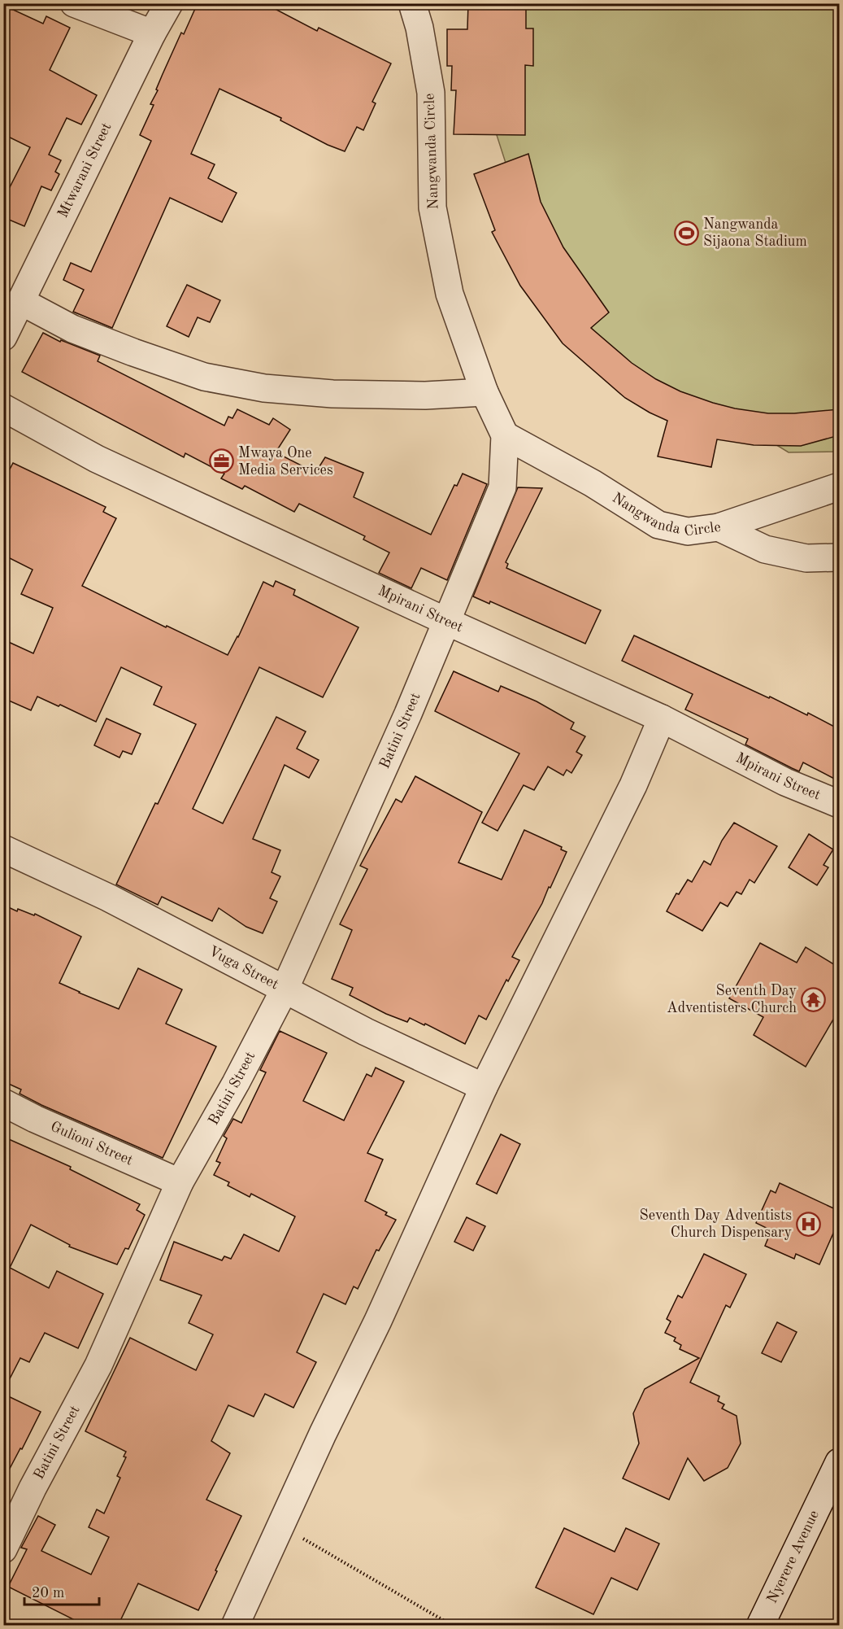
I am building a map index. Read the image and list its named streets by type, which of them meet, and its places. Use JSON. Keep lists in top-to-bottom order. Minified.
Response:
{"streets":{"street":["Nangwanda Circle","Mtwarani Street","Mpirani Street","Batini Street","Vuga Street","Gulioni Street","Nyerere Avenue"]},"crossings":[["Nangwanda Circle","Mpirani Street"],["Nangwanda Circle","Batini Street"],["Mpirani Street","Batini Street"],["Batini Street","Vuga Street"],["Batini Street","Gulioni Street"]],"places":{"sports":["Nangwanda Sijaona Stadium"],"office":["Mwaya One Media Services"],"temple":["Seventh Day Adventisters Church"],"hospital":["Seventh Day Adventists Church Dispensary"]},"scale_bar":"20 m"}
